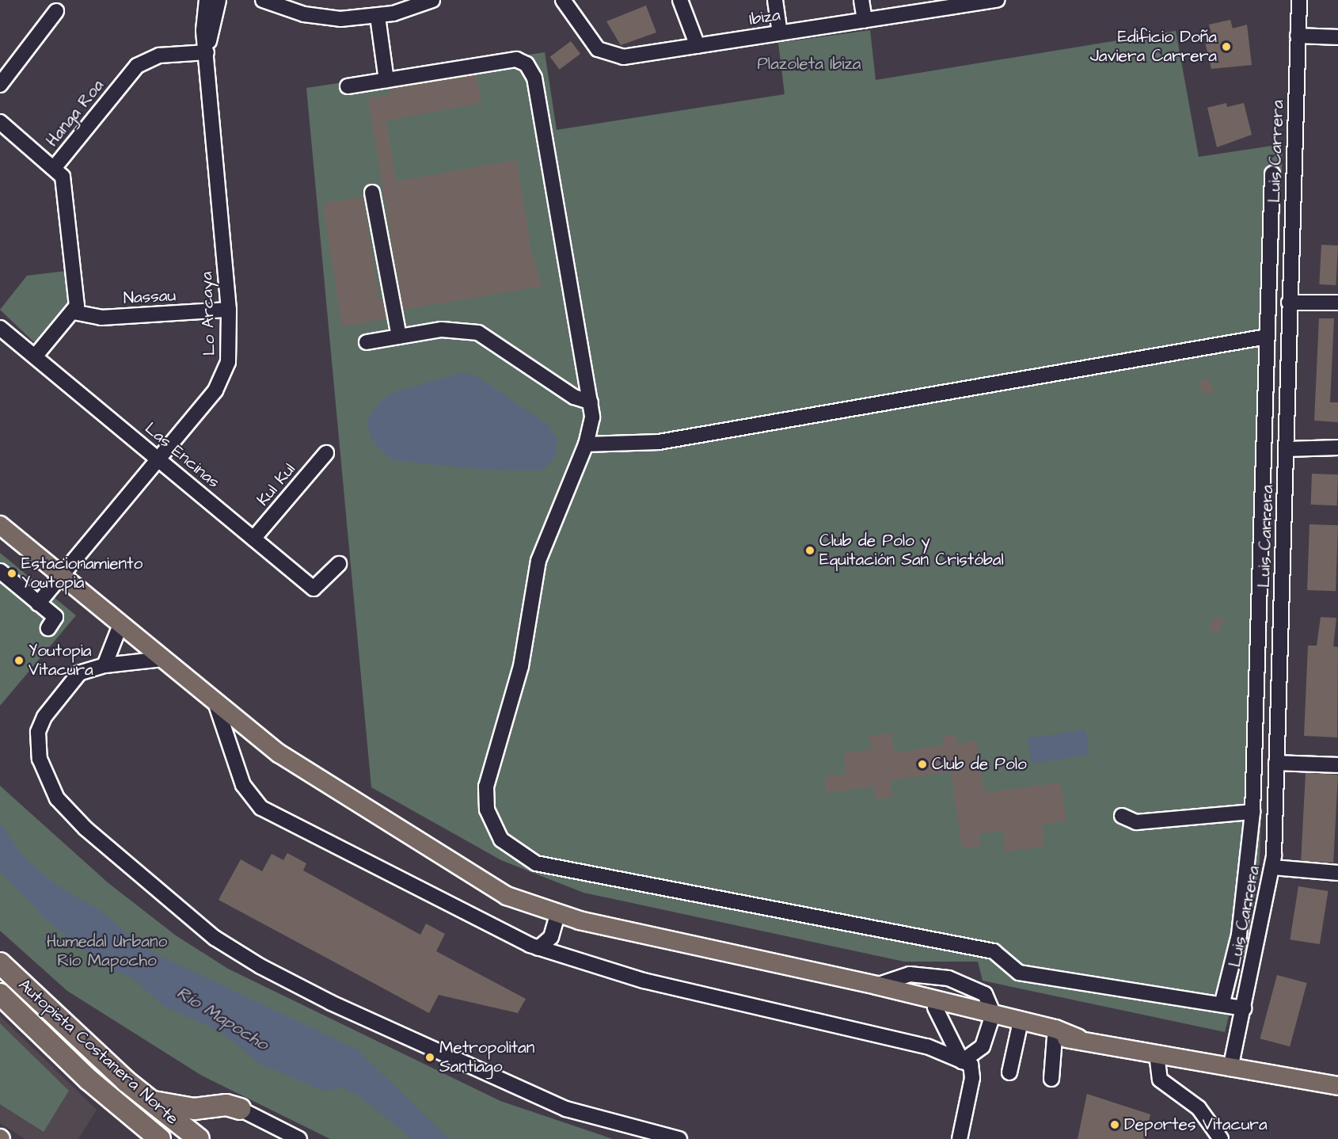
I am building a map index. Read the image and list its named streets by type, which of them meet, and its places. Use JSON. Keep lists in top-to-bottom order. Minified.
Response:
{"streets":{"highway":["Autopista Costanera Norte"],"street":["Ibiza","Hanga Roa","Luis Carrera","Nassau","Lo Arcaya","Las Encinas","Kul Kul"]},"crossings":[["Hanga Roa","Nassau"],["Hanga Roa","Lo Arcaya"],["Nassau","Lo Arcaya"],["Lo Arcaya","Las Encinas"],["Las Encinas","Kul Kul"]],"water":["Río Mapocho"],"parks":["Plazoleta Ibiza","Humedal Urbano Río Mapocho"],"places":["Edificio Doña Javiera Carrera","Club de Polo y Equitación San Cristóbal","Estacionamiento Youtopia","Youtopia Vitacura","Club de Polo","Metropolitan Santiago","Deportes Vitacura"]}
